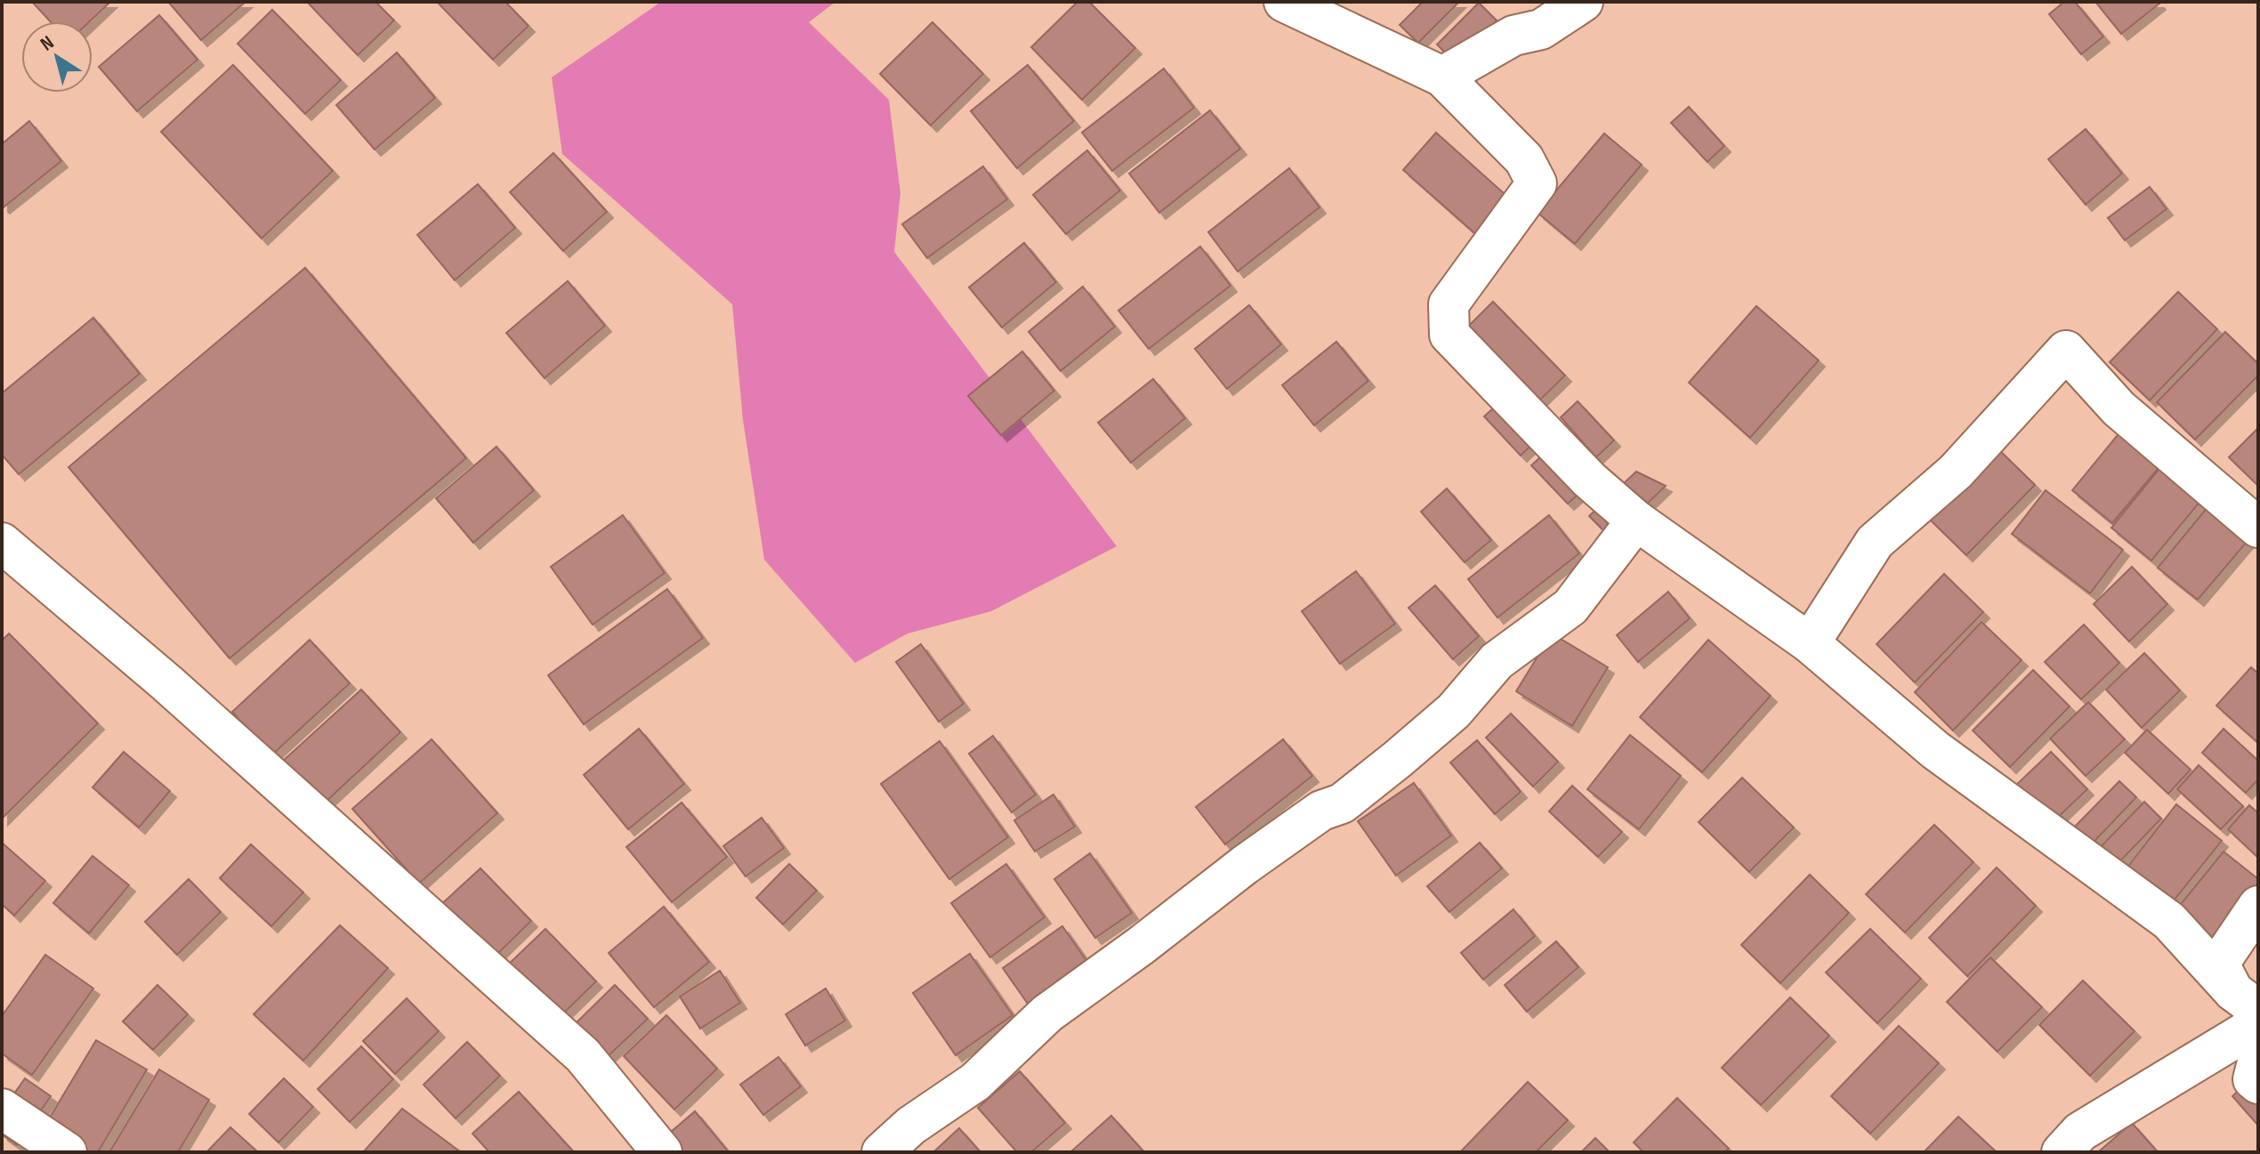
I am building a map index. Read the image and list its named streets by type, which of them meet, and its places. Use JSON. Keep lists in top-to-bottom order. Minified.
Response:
{"north":"top left"}
